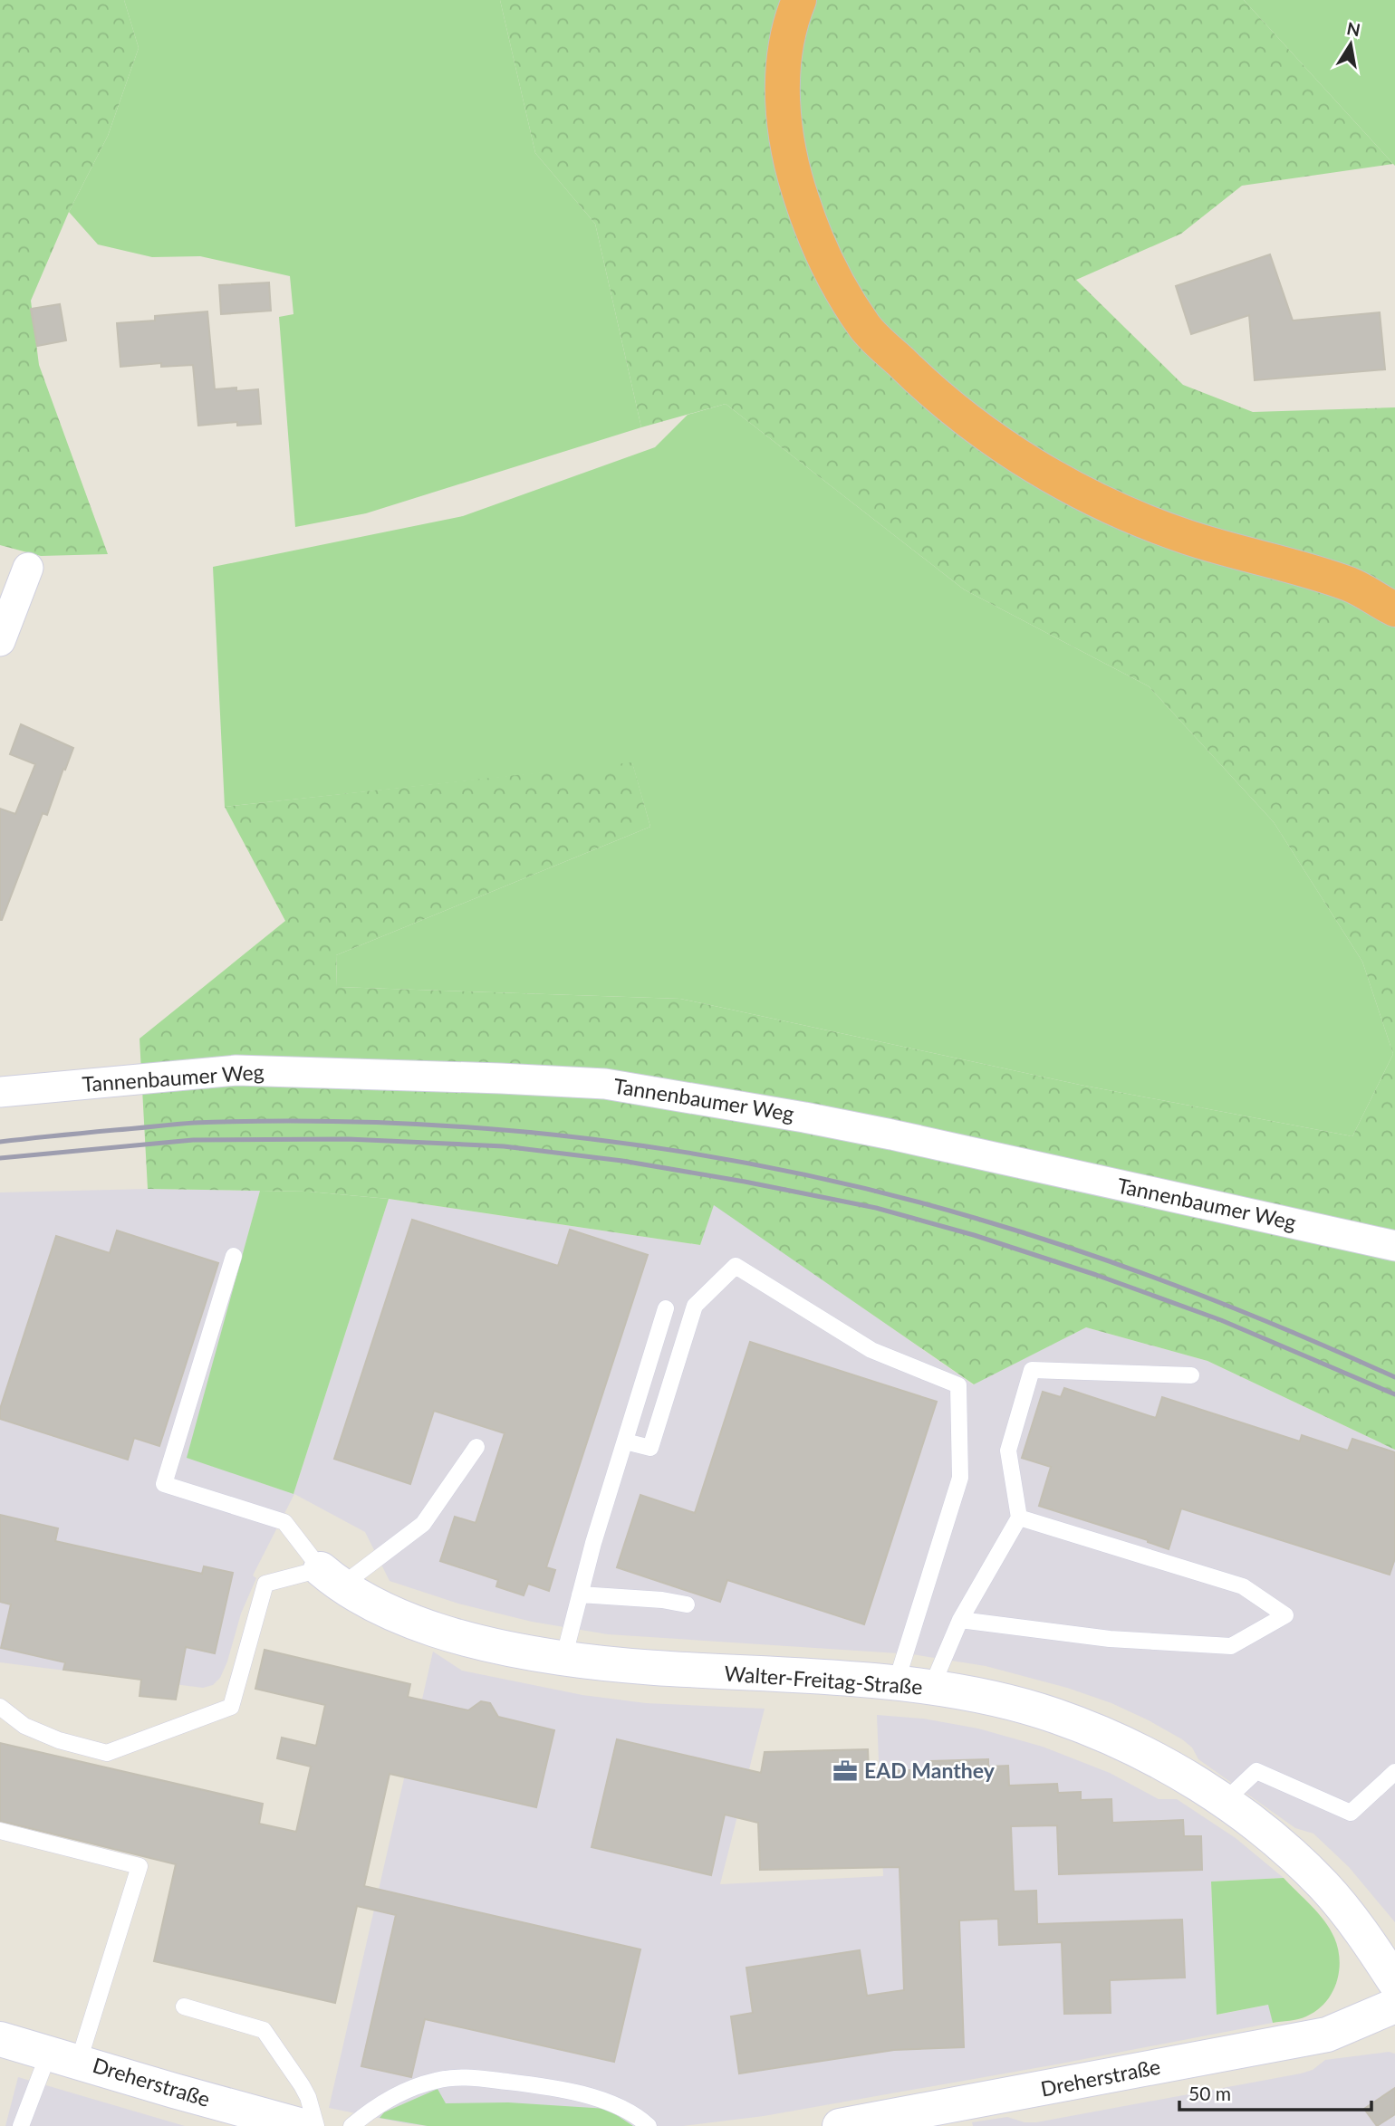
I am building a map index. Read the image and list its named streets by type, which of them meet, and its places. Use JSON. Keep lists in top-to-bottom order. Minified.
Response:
{"streets":{"street":["Tannenbaumer Weg","Walter-Freitag-Straße","Dreherstraße"]},"places":{"office":["EAD Manthey"]},"scale_bar":"50 m","north":"top"}
